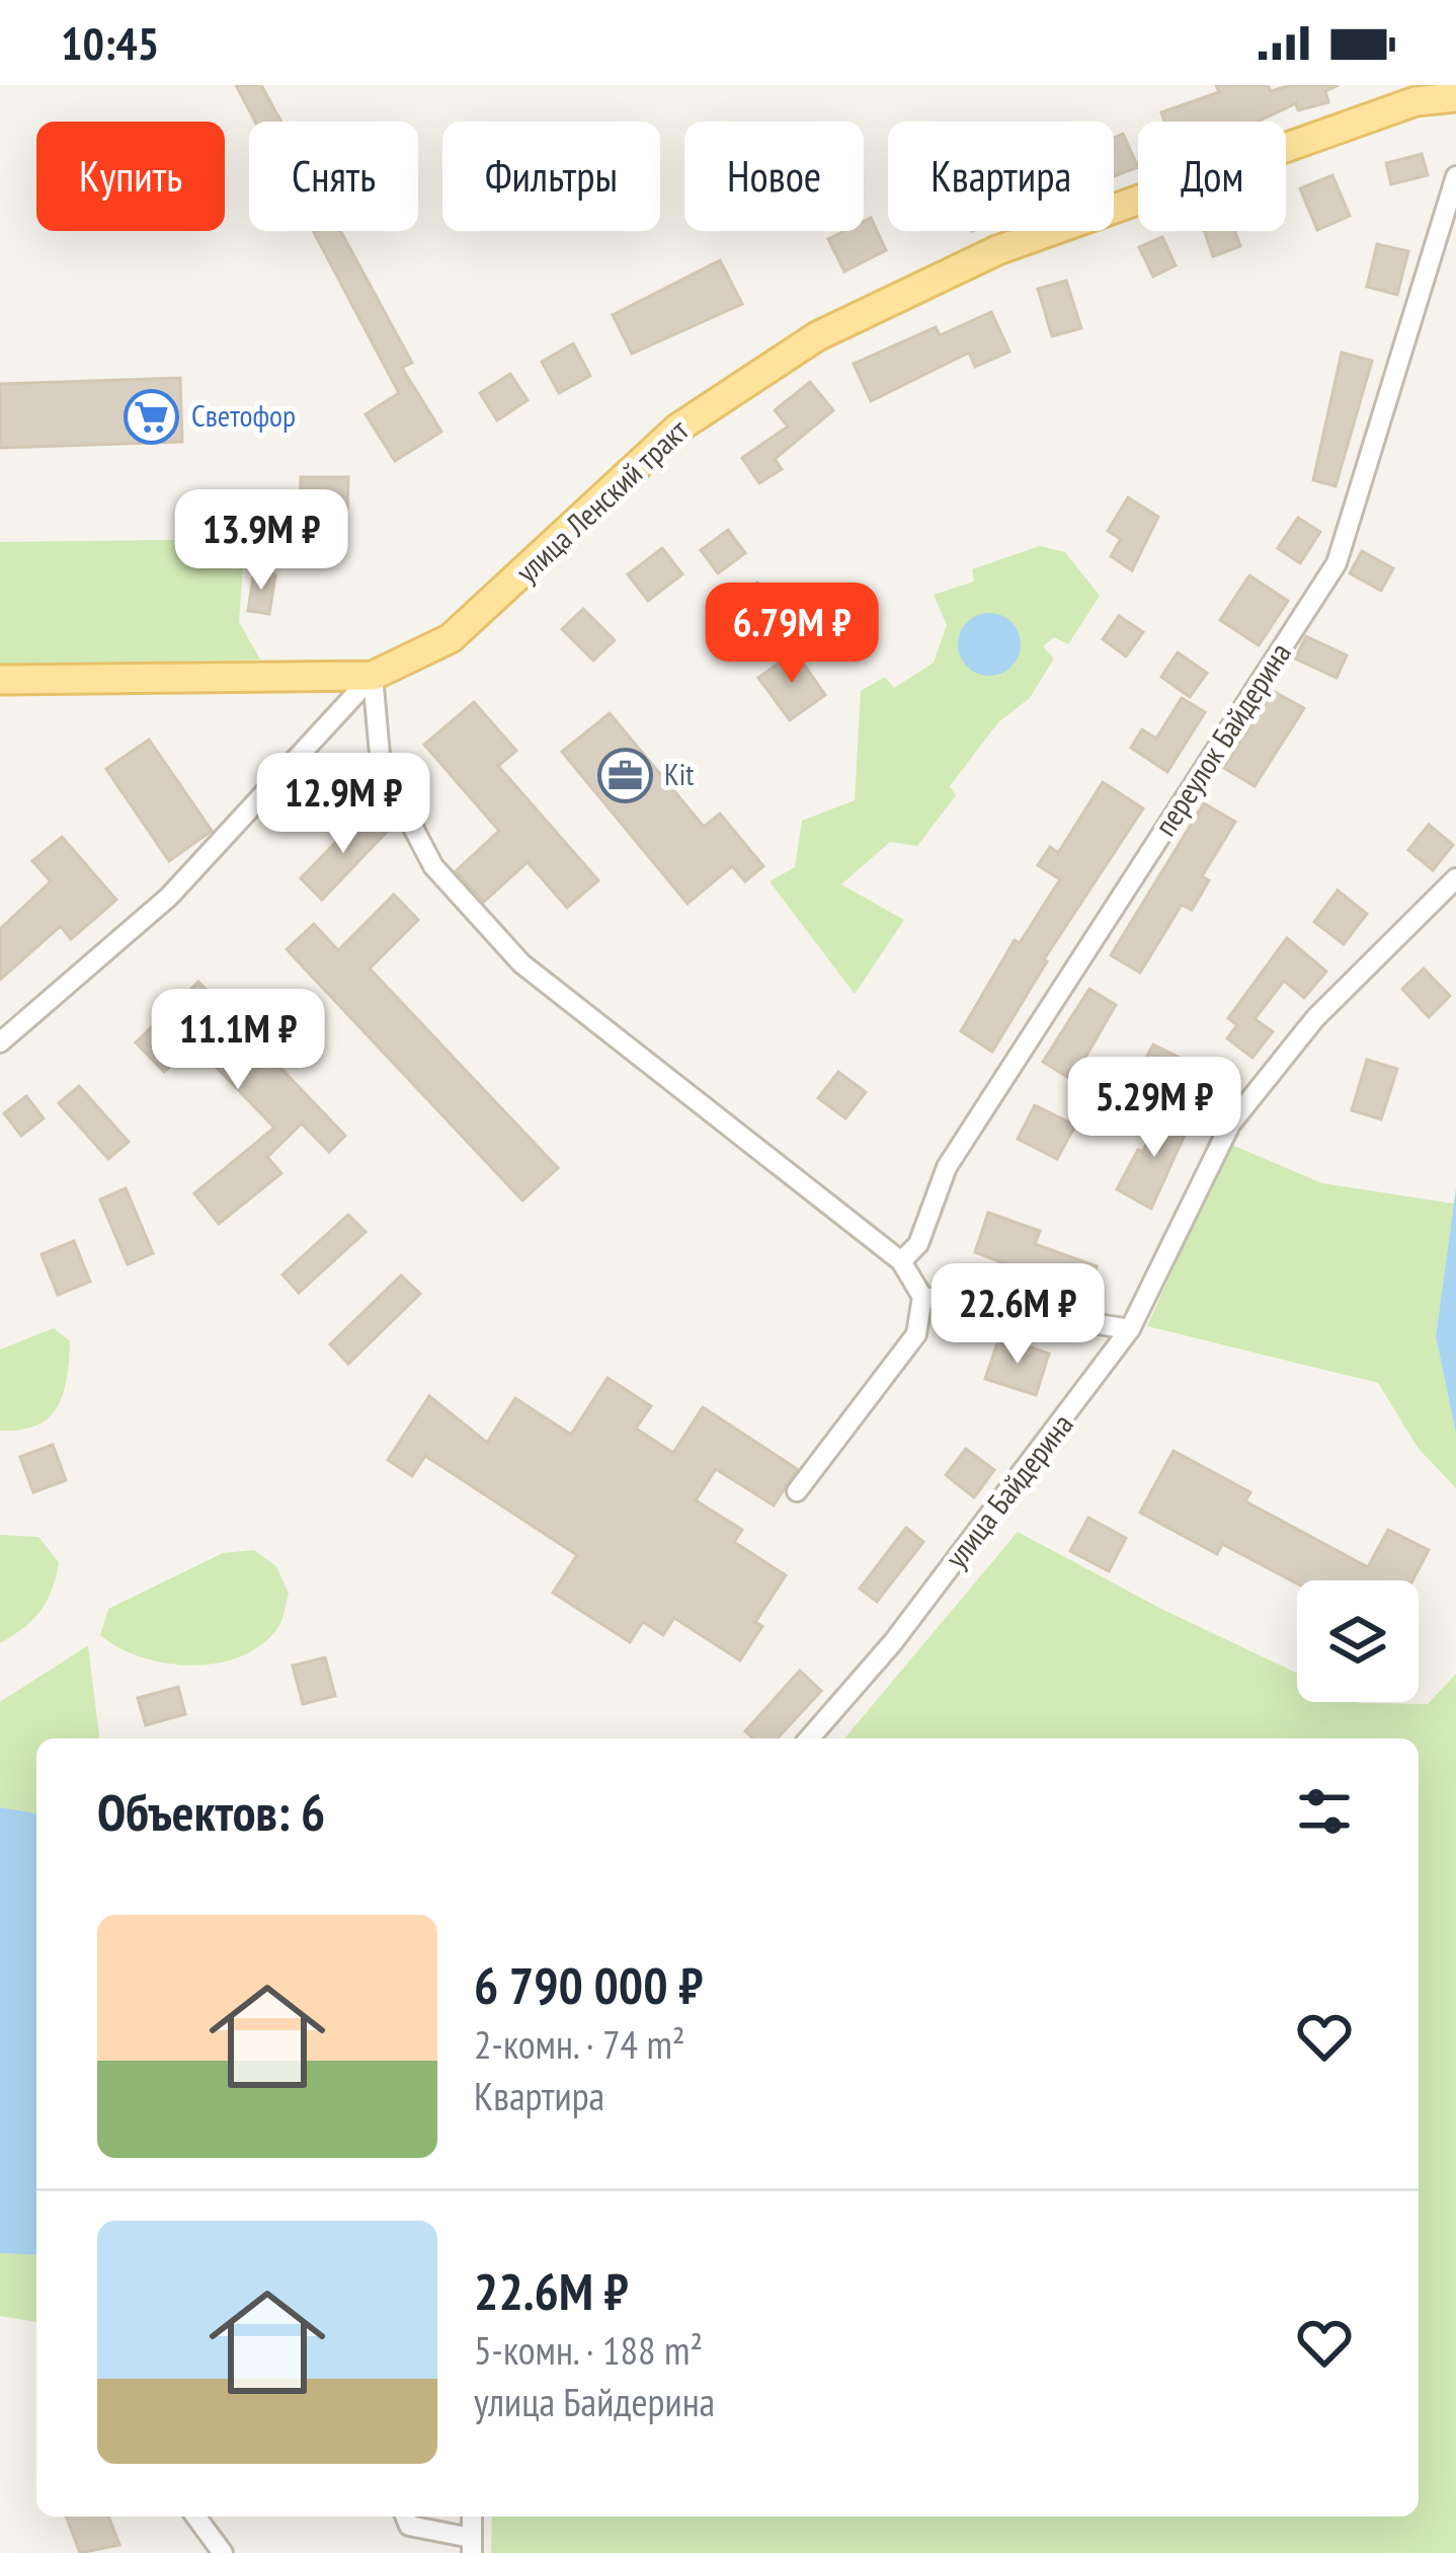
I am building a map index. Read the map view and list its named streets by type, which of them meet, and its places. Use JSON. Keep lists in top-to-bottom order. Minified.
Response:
{"streets":{"main road":["улица Ленский тракт"],"street":["переулок Байдерина","улица Байдерина"]},"places":{"supermarket":["Светофор"],"office":["Kit"]},"page":{"status":"10:45","chip":["Купить","Снять","Фильтры","Новое","Квартира","Дом"],"price":["13.9M ₽","6.79M ₽","12.9M ₽","11.1M ₽","5.29M ₽","22.6M ₽"],"heading":"Объектов: 6","list":[{"name":"6 790 000 ₽","note":"2-комн. · 74 m² · Квартира"},{"name":"22.6M ₽","note":"5-комн. · 188 m² · улица Байдерина"}]}}
